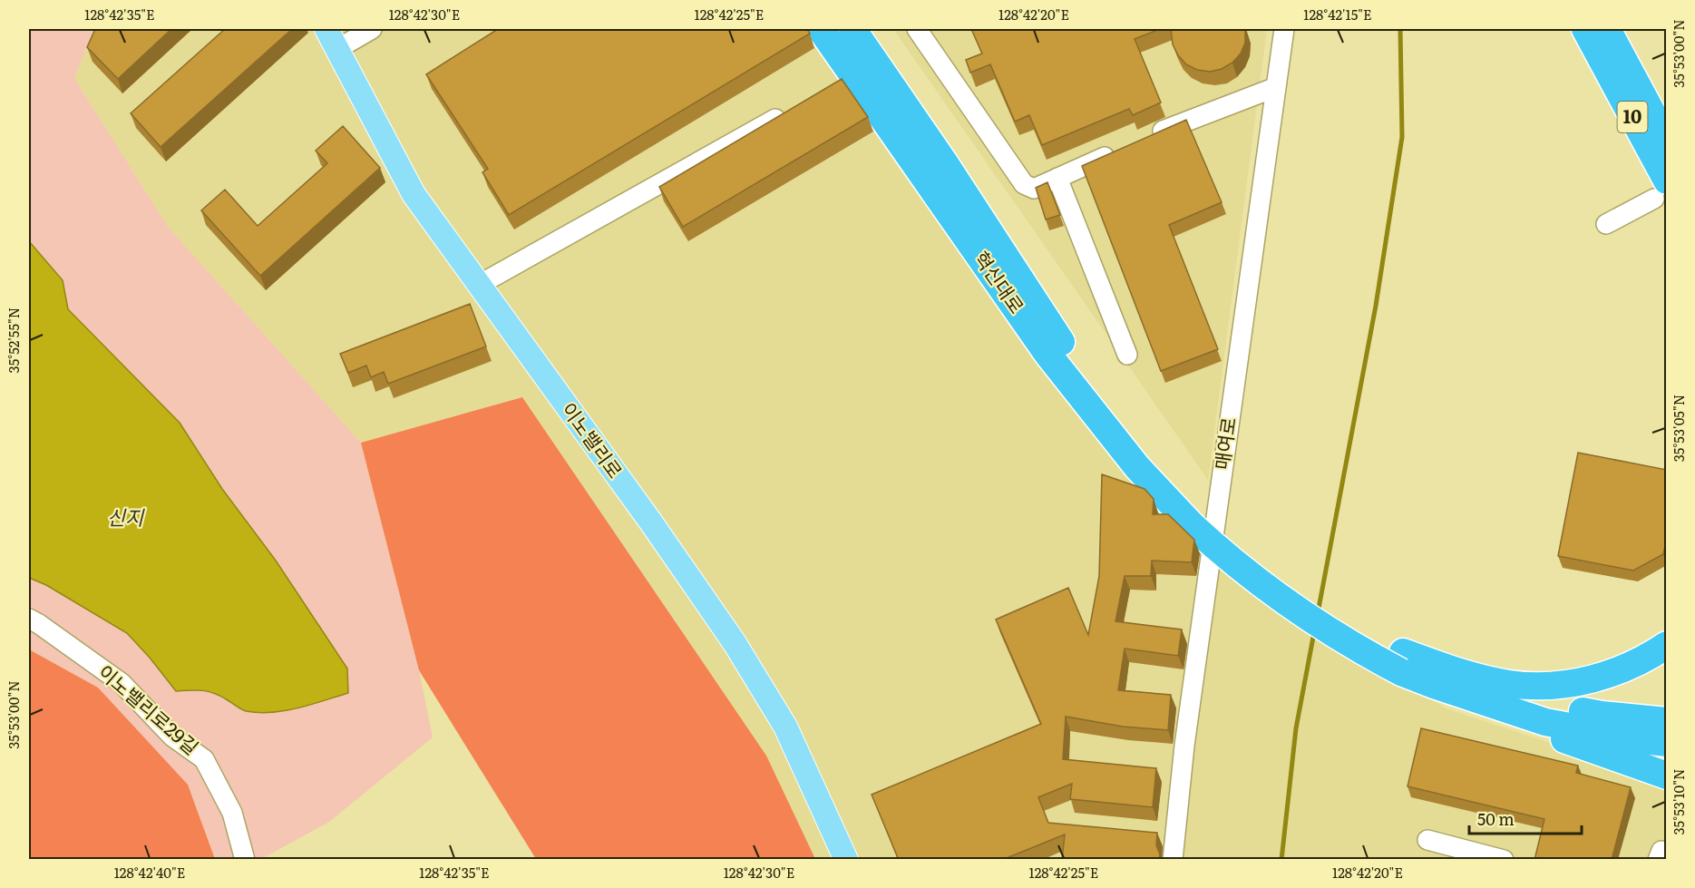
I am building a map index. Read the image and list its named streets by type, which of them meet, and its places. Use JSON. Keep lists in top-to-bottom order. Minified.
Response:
{"streets":{"highway":["10","혁신대로"],"main road":["이노밸리로"],"street":["매여로","이노밸리로29길"]},"water":["신지"],"scale_bar":"50 m","coordinates":["128°42'35\"E","128°42'30\"E","128°42'25\"E","128°42'20\"E","128°42'15\"E","35°53'00\"N","35°52'55\"N","35°53'05\"N","35°53'10\"N","128°42'40\"E"]}
